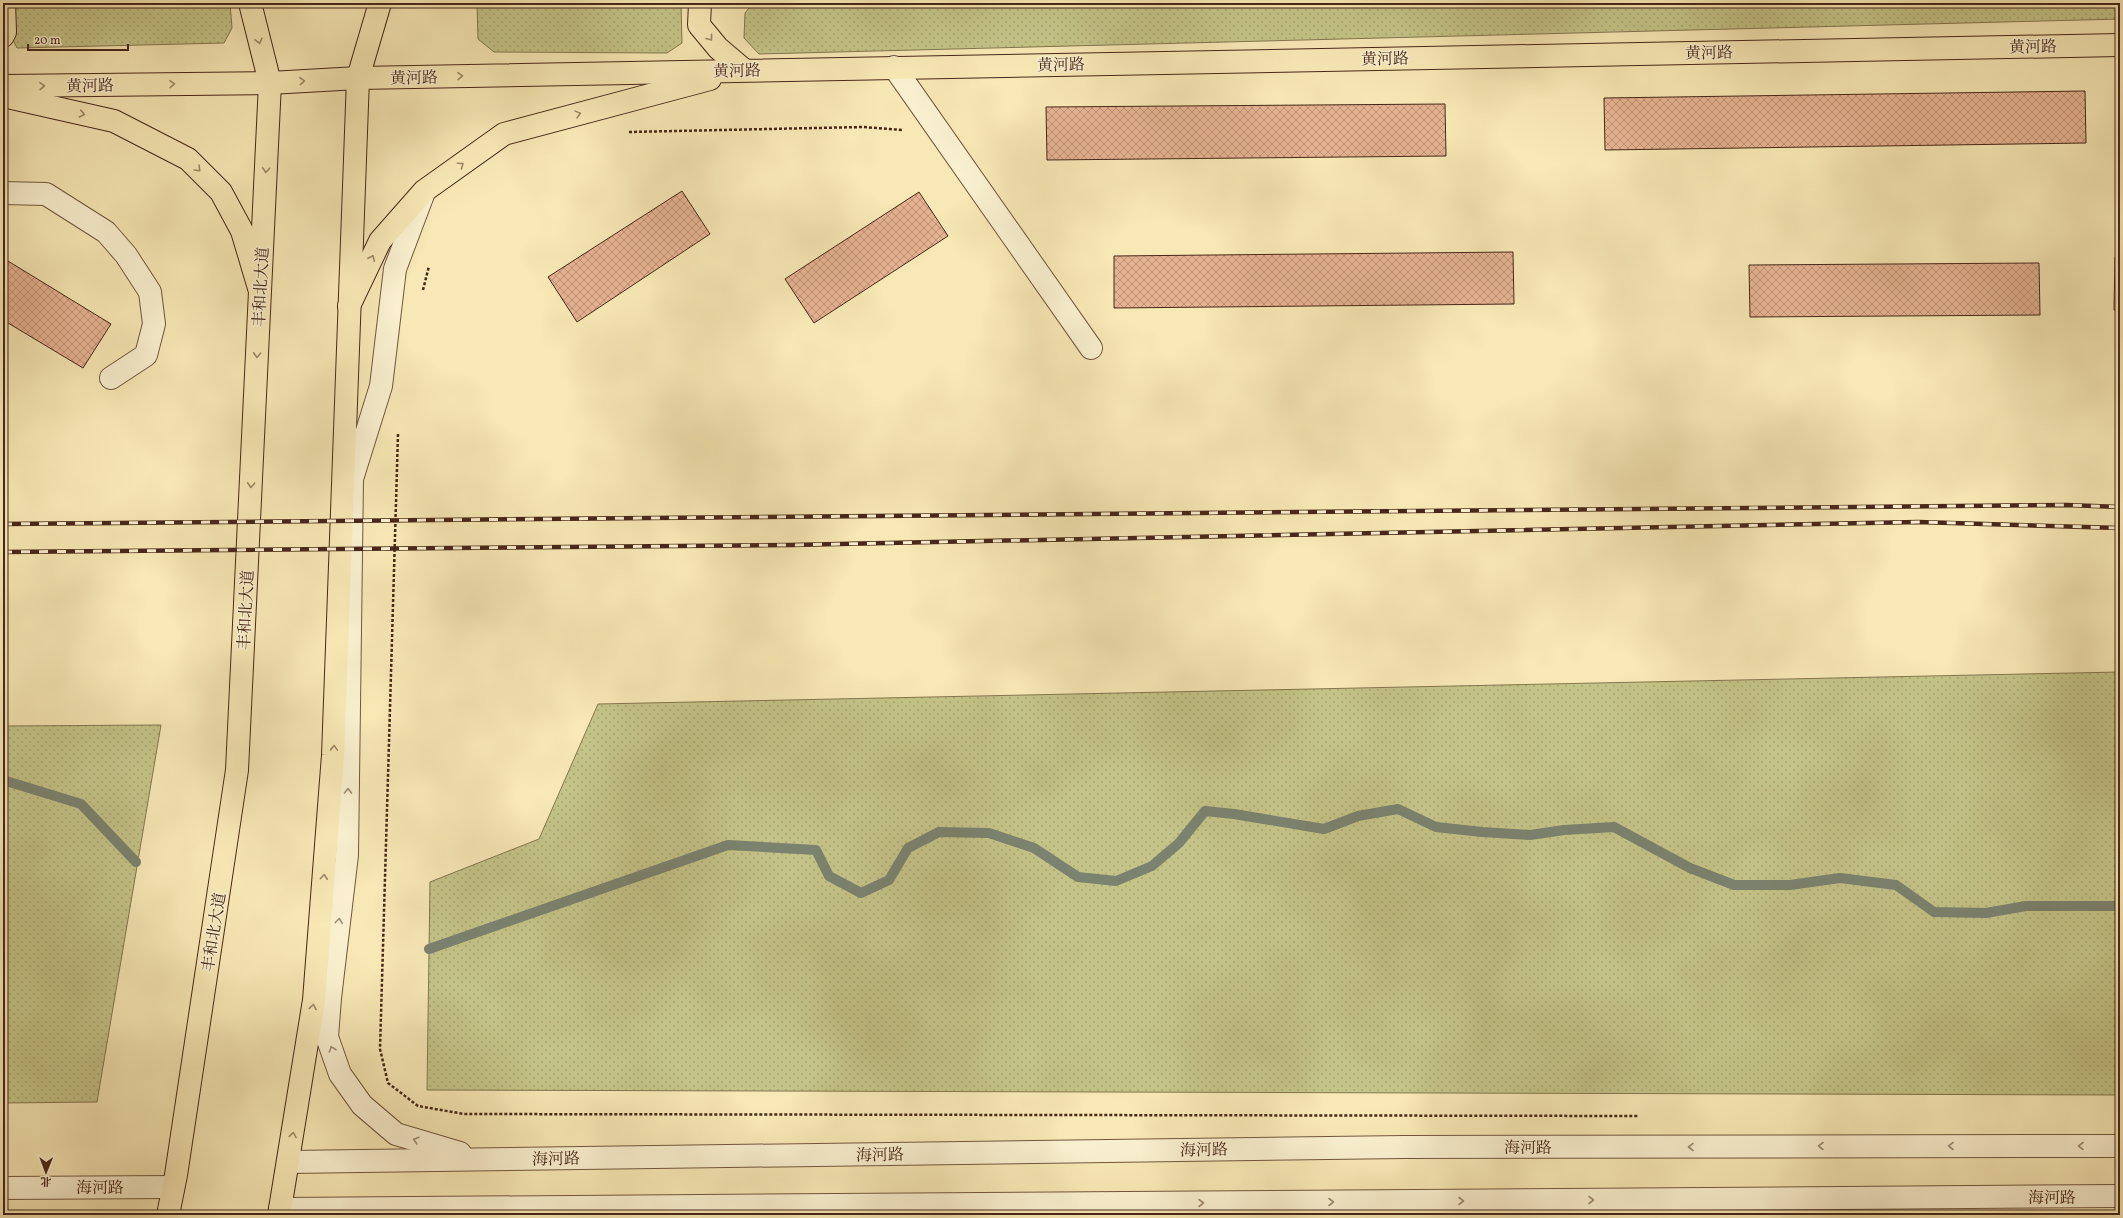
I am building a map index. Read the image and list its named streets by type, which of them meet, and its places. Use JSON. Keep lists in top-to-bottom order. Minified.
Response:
{"streets":{"main road":["黄河路","丰和北大道"],"street":["海河路"]},"crossings":[["黄河路","丰和北大道"],["丰和北大道","海河路"]],"scale_bar":"20 m","north":"bottom"}
